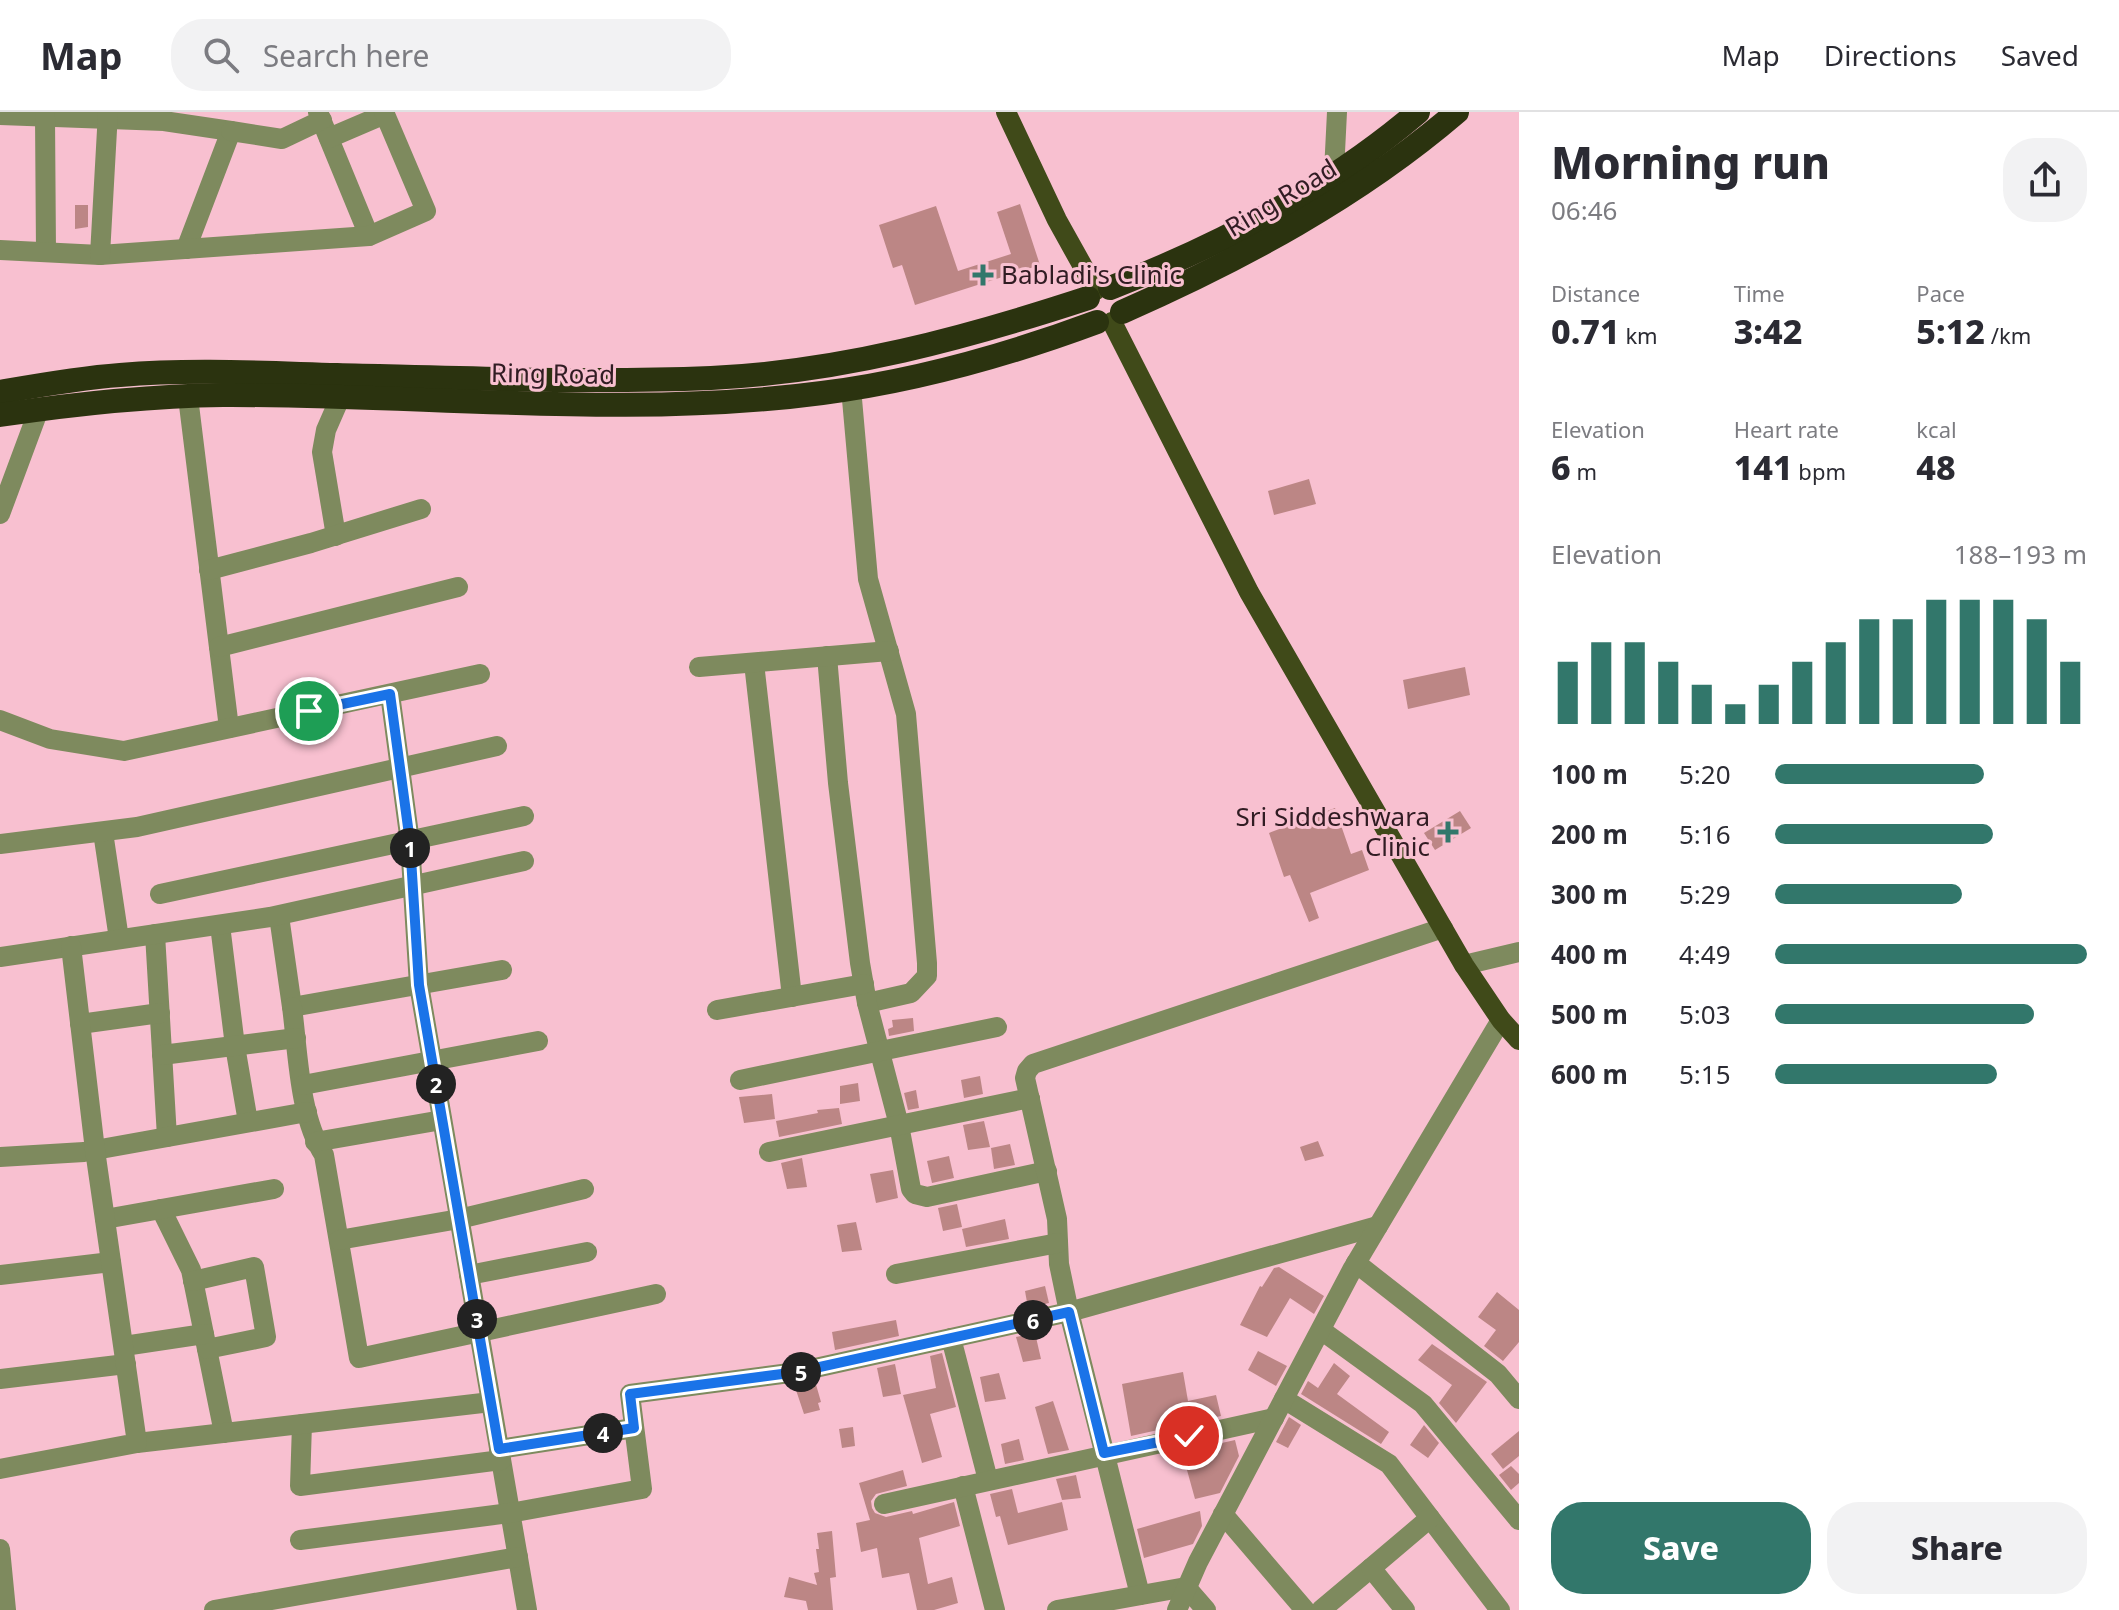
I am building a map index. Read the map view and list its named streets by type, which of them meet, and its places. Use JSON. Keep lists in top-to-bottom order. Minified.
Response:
{"streets":{"highway":["Ring Road"]},"places":{"health":["Babladi's Clinic","Sri Siddeshwara Clinic"]},"page":{"header":"Map","search":"Search here","nav":["Map","Directions","Saved"],"heading":["Morning run","06:46"],"stats":[["Distance","0.71 km"],["Time","3:42"],["Pace","5:12 /km"],["Elevation","6 m"],["Heart rate","141 bpm"],["kcal","48"]],"chart":["Elevation","188–193 m"],"list":[{"name":"100 m","note":"5:20"},{"name":"200 m","note":"5:16"},{"name":"300 m","note":"5:29"},{"name":"400 m","note":"4:49"},{"name":"500 m","note":"5:03"},{"name":"600 m","note":"5:15"}],"pins":["1","2","3","6","5","4"],"buttons":["Save","Share"]}}
